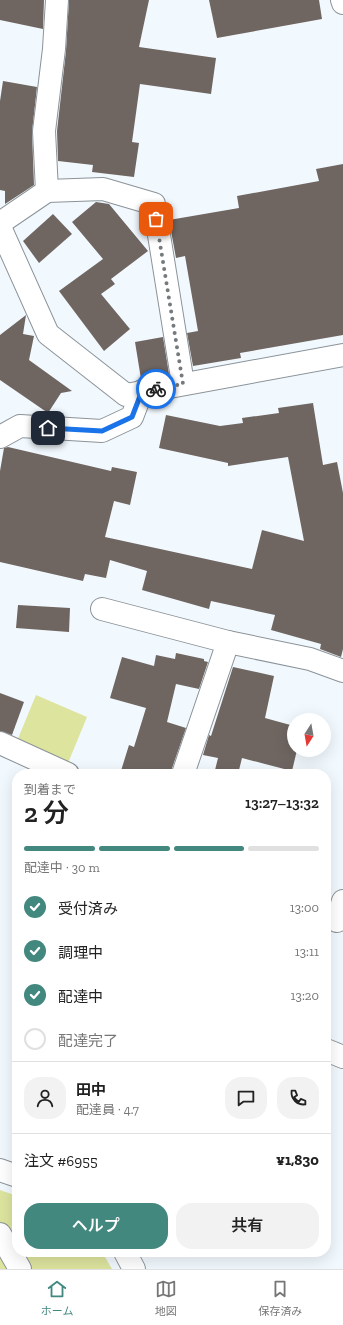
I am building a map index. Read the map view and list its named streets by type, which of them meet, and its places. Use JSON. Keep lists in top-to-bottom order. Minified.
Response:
{"north":"bottom","page":{"heading":["2 分","到着まで","13:27–13:32"],"panel":["田中","配達員 · 4.7","注文 #6955","¥1,830"],"bar":"配達中 · 30 m","list":[["受付済み","13:00"],["調理中","13:11"],["配達中","13:20"],"配達完了"],"buttons":["ヘルプ","共有"],"tabs":["ホーム","地図","保存済み"]}}
